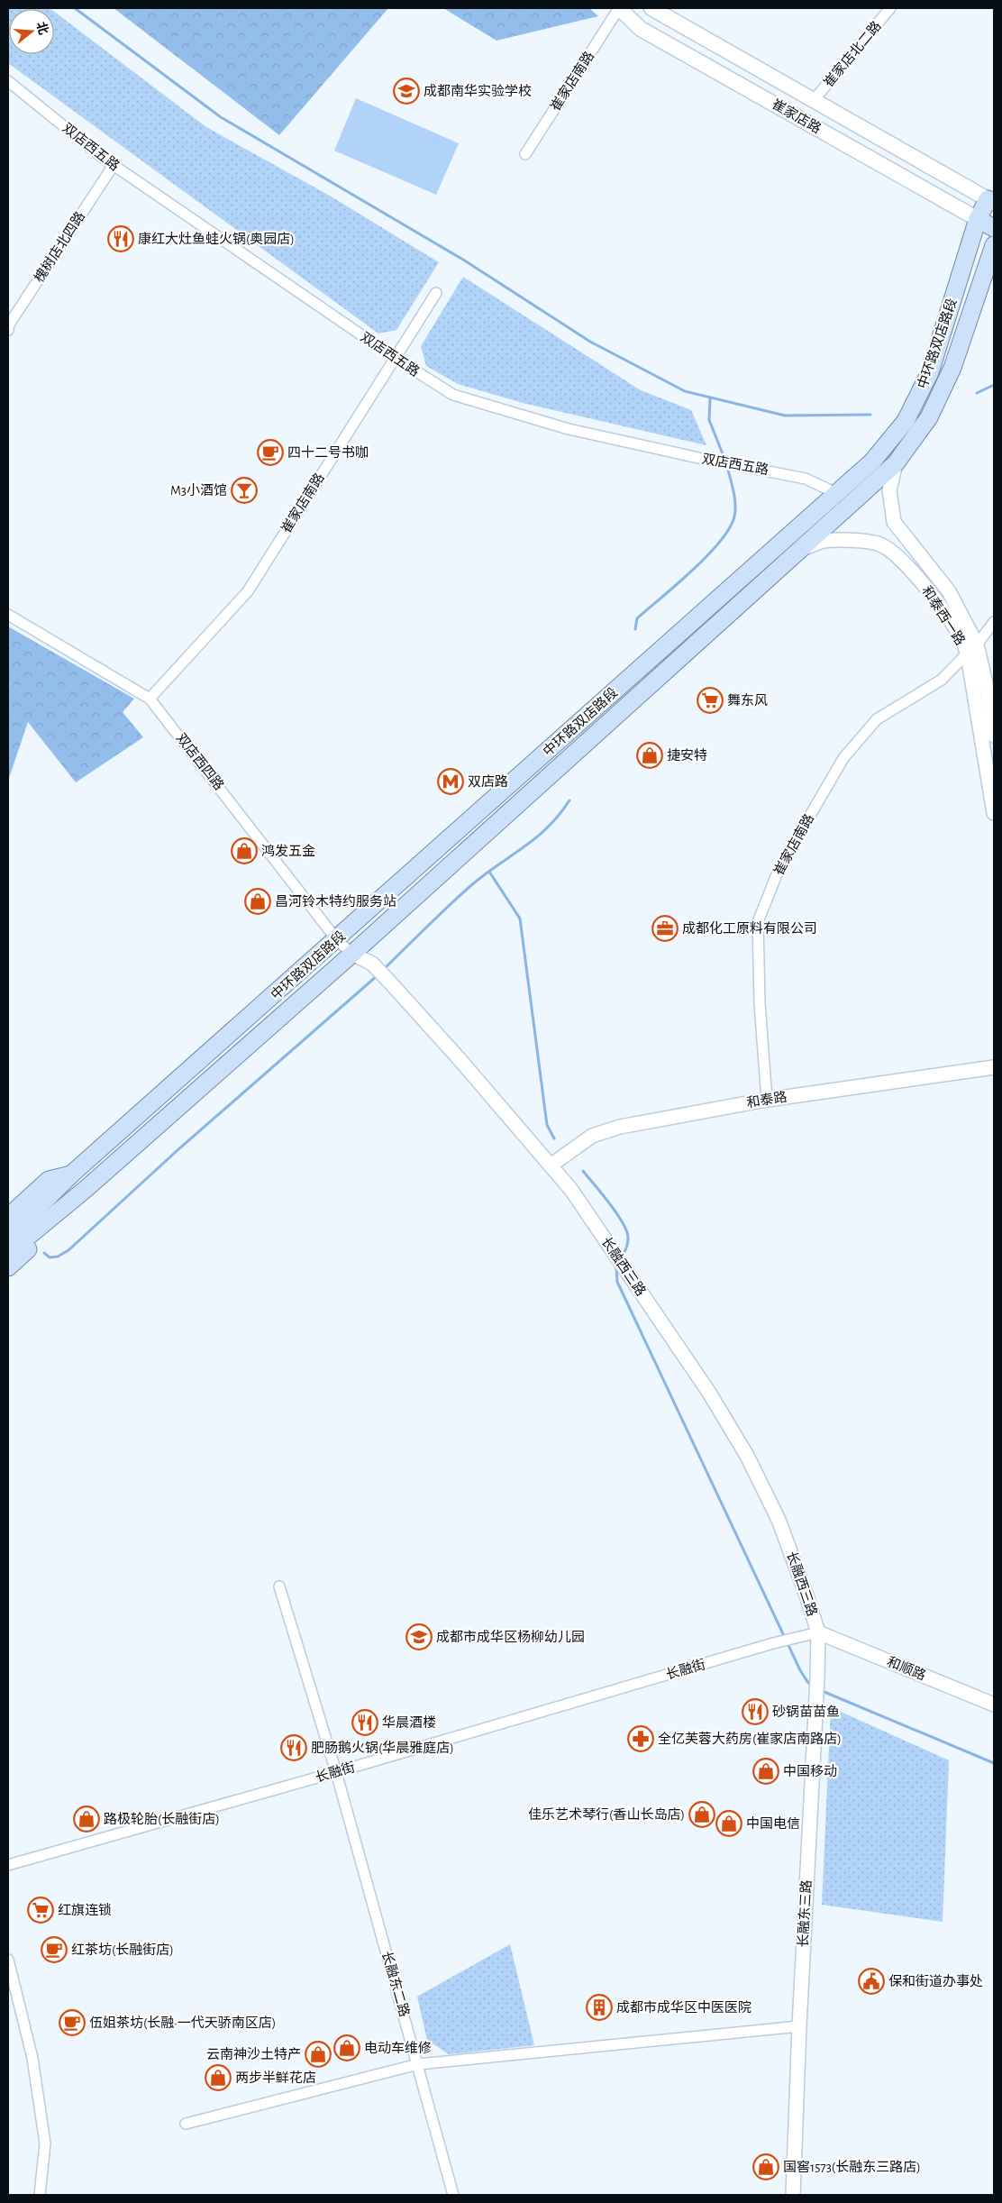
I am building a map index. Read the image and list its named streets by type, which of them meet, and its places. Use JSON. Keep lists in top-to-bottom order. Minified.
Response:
{"streets":{"main road":["崔家店路","中环路双店路段"],"street":["崔家店北二路","崔家店南路","双店西五路","槐树店北四路","和泰西一路","双店西四路","和泰路","长融西三路","和顺路","长融街","长融东三路","长融东二路"]},"crossings":[["崔家店北二路","崔家店路"],["崔家店南路","崔家店路"],["崔家店南路","双店西五路"],["崔家店南路","和泰西一路"],["崔家店南路","双店西四路"],["崔家店南路","和泰路"],["崔家店路","中环路双店路段"],["双店西五路","槐树店北四路"],["双店西五路","中环路双店路段"],["中环路双店路段","和泰西一路"],["中环路双店路段","双店西四路"],["中环路双店路段","长融西三路"],["双店西四路","长融西三路"],["和泰路","长融西三路"],["长融西三路","和顺路"],["长融西三路","长融街"],["长融西三路","长融东三路"],["和顺路","长融街"],["和顺路","长融东三路"],["长融街","长融东三路"],["长融街","长融东二路"]],"places":{"school or university":["成都南华实验学校","成都市成华区杨柳幼儿园"],"restaurant":["康红大灶鱼蛙火锅(奥园店)","砂锅苗苗鱼","华晨酒楼","肥肠鹅火锅(华晨雅庭店)"],"cafe":["四十二号书咖","红茶坊(长融街店)","伍姐茶坊(长融·一代天骄南区店)"],"bar":["M3小酒馆"],"supermarket":["舞东风","红旗连锁"],"shop":["捷安特","鸿发五金","昌河铃木特约服务站","中国移动","佳乐艺术琴行(香山长岛店)","路极轮胎(长融街店)","中国电信","电动车维修","云南神沙土特产","两步半鲜花店","国窖1573(长融东三路店)"],"metro station":["双店路"],"office":["成都化工原料有限公司"],"pharmacy":["全亿芙蓉大药房(崔家店南路店)"],"public building":["保和街道办事处"],"building":["成都市成华区中医医院"]},"north":"right"}
